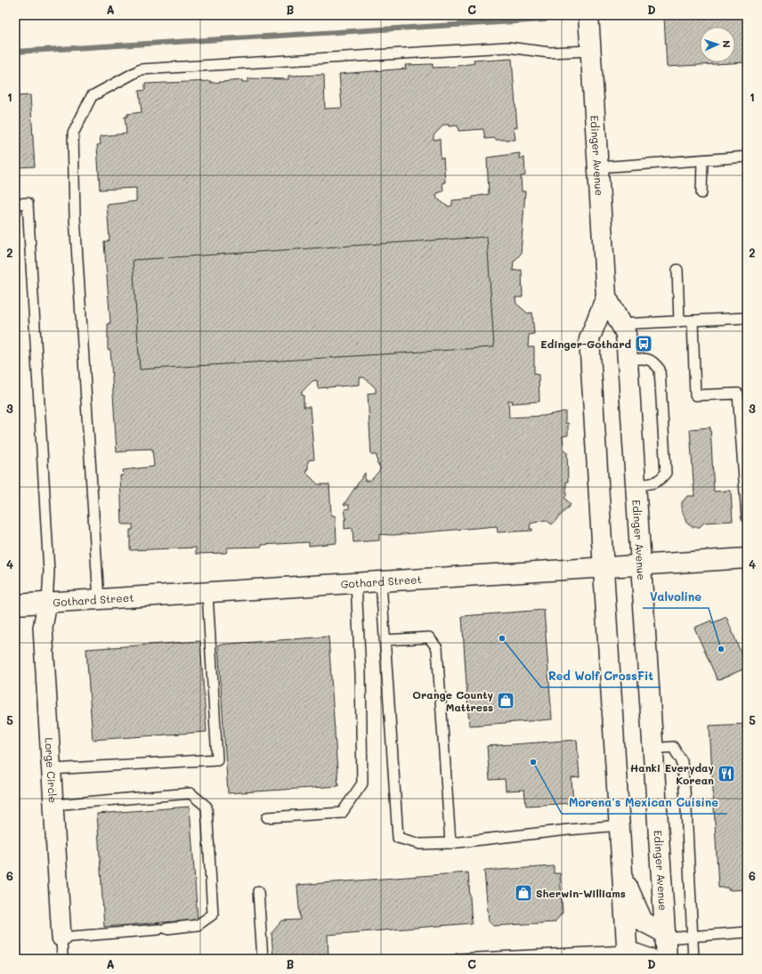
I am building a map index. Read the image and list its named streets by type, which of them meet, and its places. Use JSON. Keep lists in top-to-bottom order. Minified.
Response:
{"streets":{"main road":["Edinger Avenue","Gothard Street"],"street":["Lorge Circle"]},"crossings":[["Edinger Avenue","Gothard Street"],["Gothard Street","Lorge Circle"]],"places":{"bus stop":["Edinger-Gothard"],"other":["Red Wolf CrossFit","Valvoline","Morena's Mexican Cuisine"],"shop":["Orange County Mattress","Sherwin-Williams"],"restaurant":["Hanki Everyday Korean"]},"north":"right","grid":{"columns":["A","B","C","D"],"rows":["1","2","3","4","5","6"]}}
